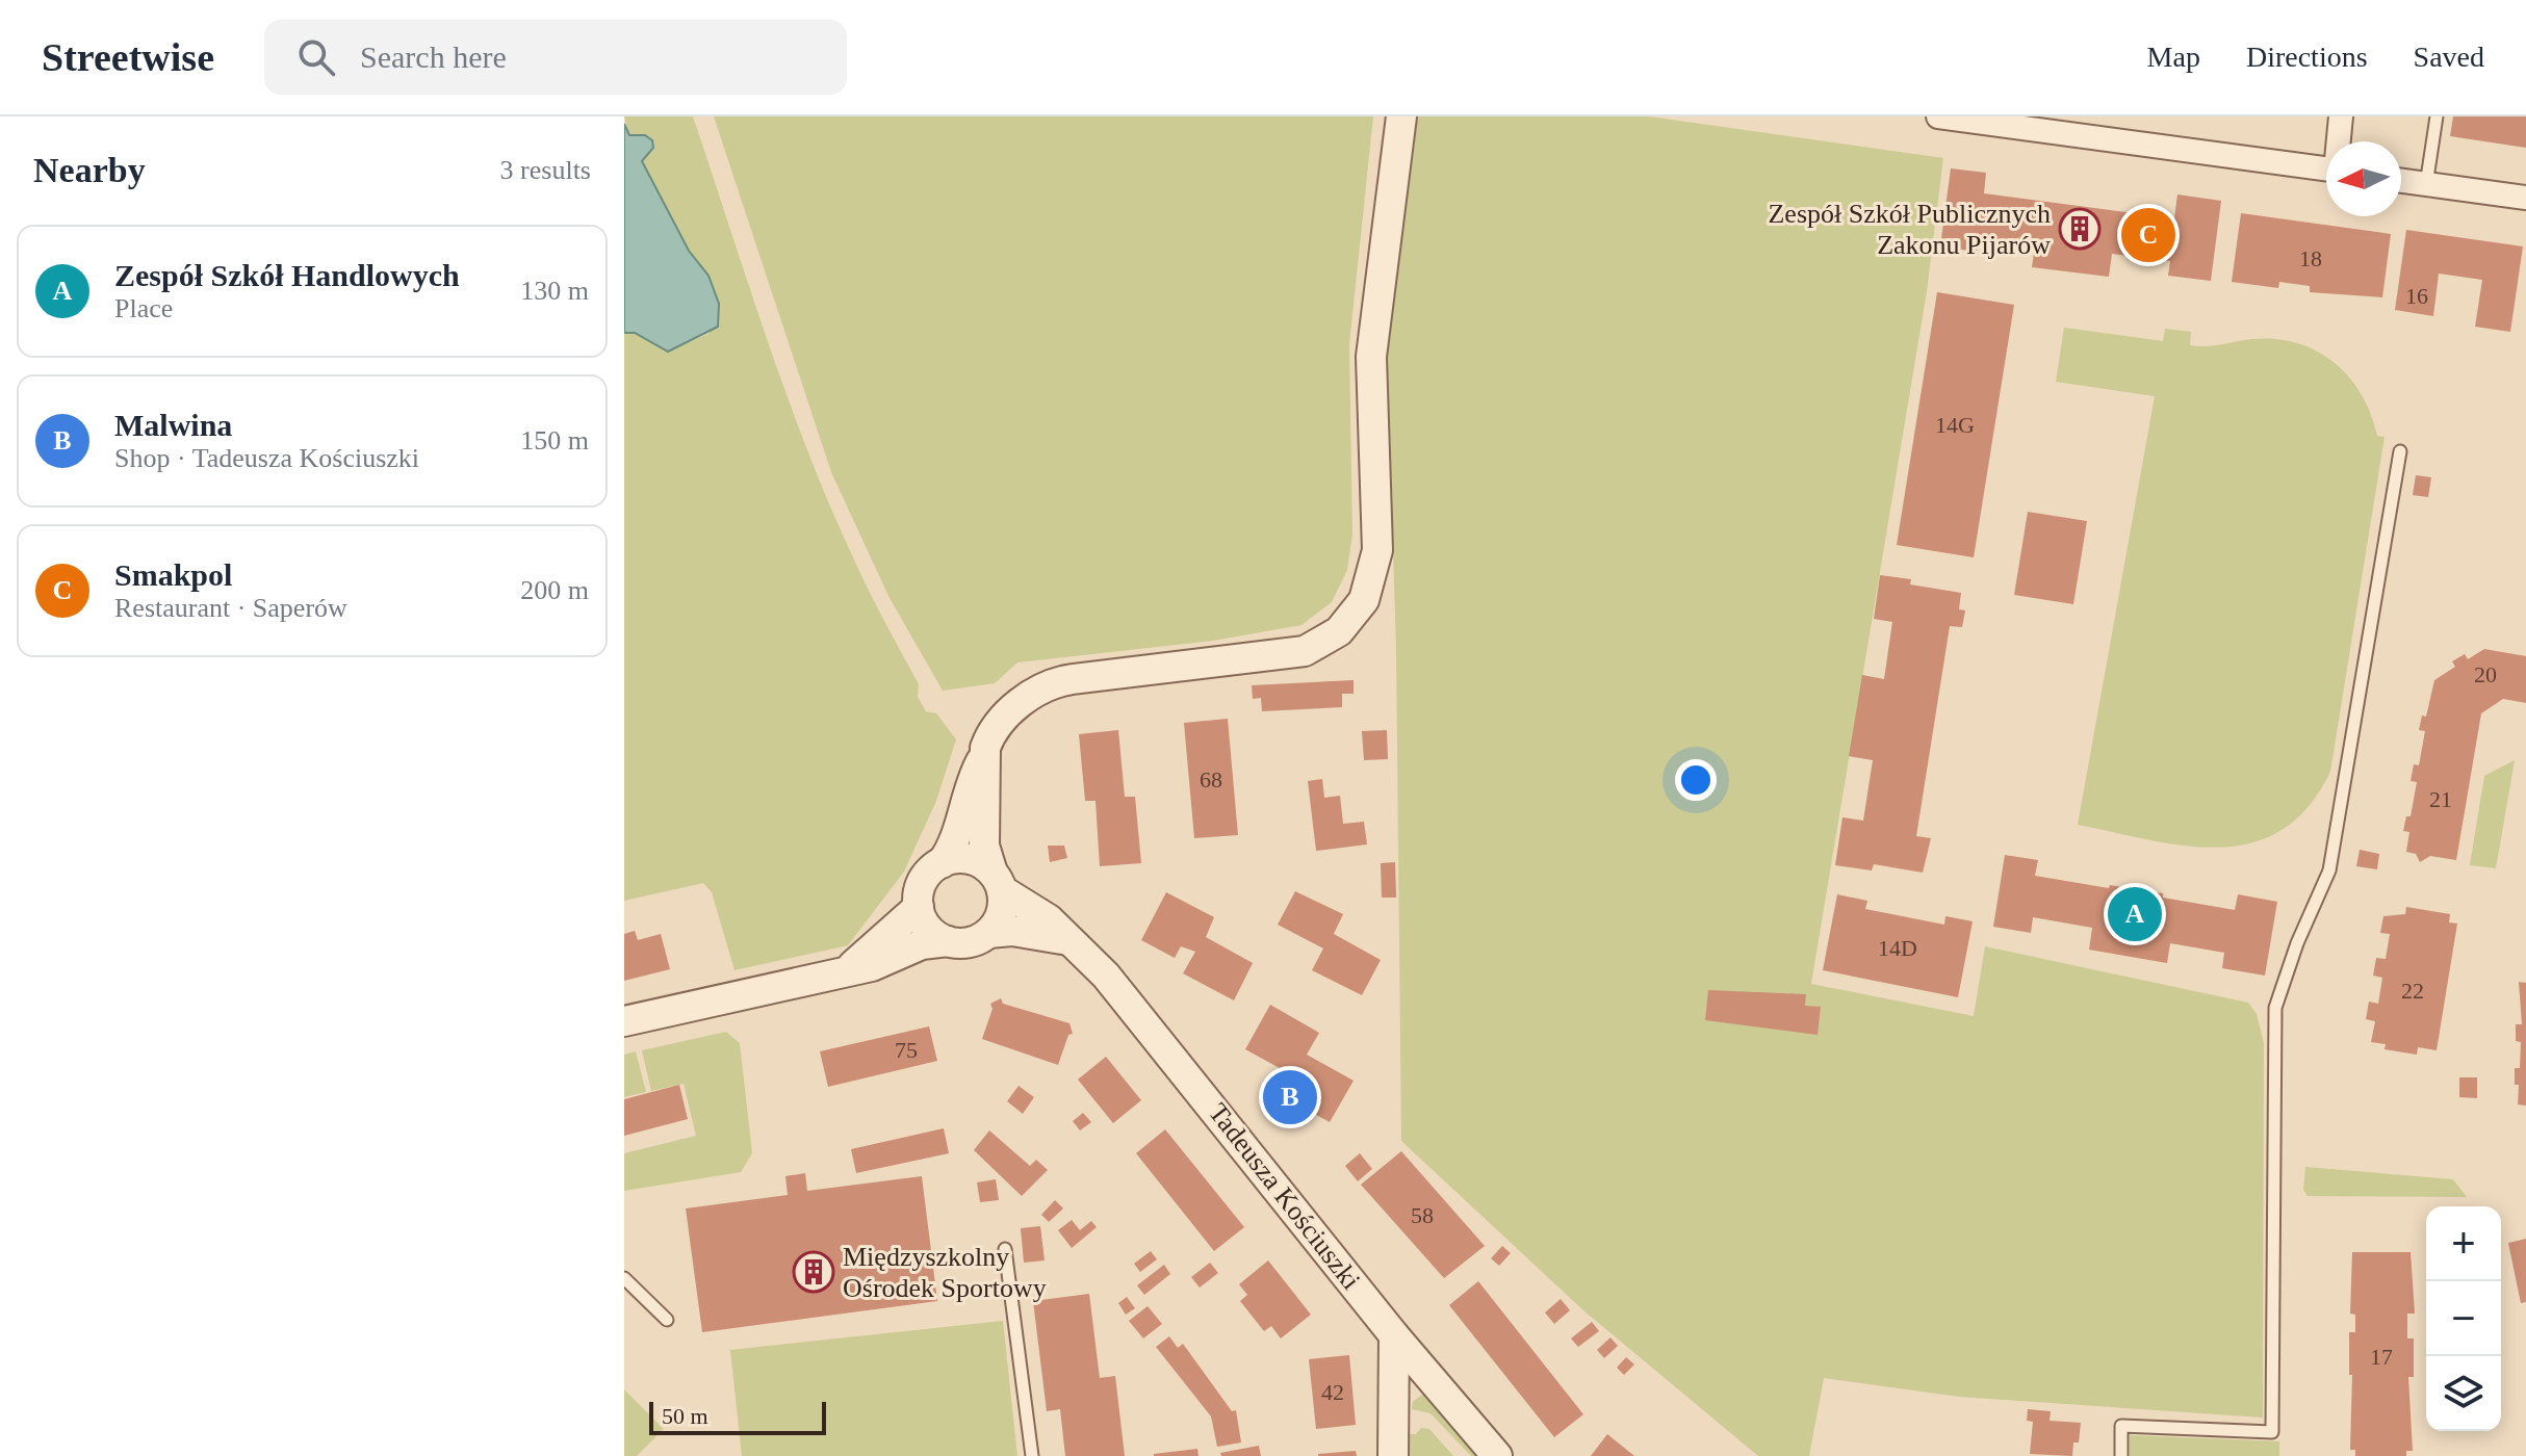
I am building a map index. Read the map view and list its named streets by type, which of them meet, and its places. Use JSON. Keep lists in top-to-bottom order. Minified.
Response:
{"streets":{"street":["Tadeusza Kościuszki"]},"places":{"building":["Zespół Szkół Publicznych Zakonu Pijarów","Międzyszkolny Ośrodek Sportowy"]},"house_numbers":["18","16","14G","20","68","21","14D","22","75","58","17","42"],"scale_bar":"50 m","north":"left","page":{"header":"Streetwise","search":"Search here","nav":["Map","Directions","Saved"],"heading":["Nearby","3 results"],"pins":["C","A","B"],"list":[{"mark":"A","name":"Zespół Szkół Handlowych","note":"Place","value":"130 m"},{"mark":"B","name":"Malwina","note":"Shop · Tadeusza Kościuszki","value":"150 m"},{"mark":"C","name":"Smakpol","note":"Restaurant · Saperów","value":"200 m"}],"map_buttons":["+","−"],"scale":"50 m"}}
